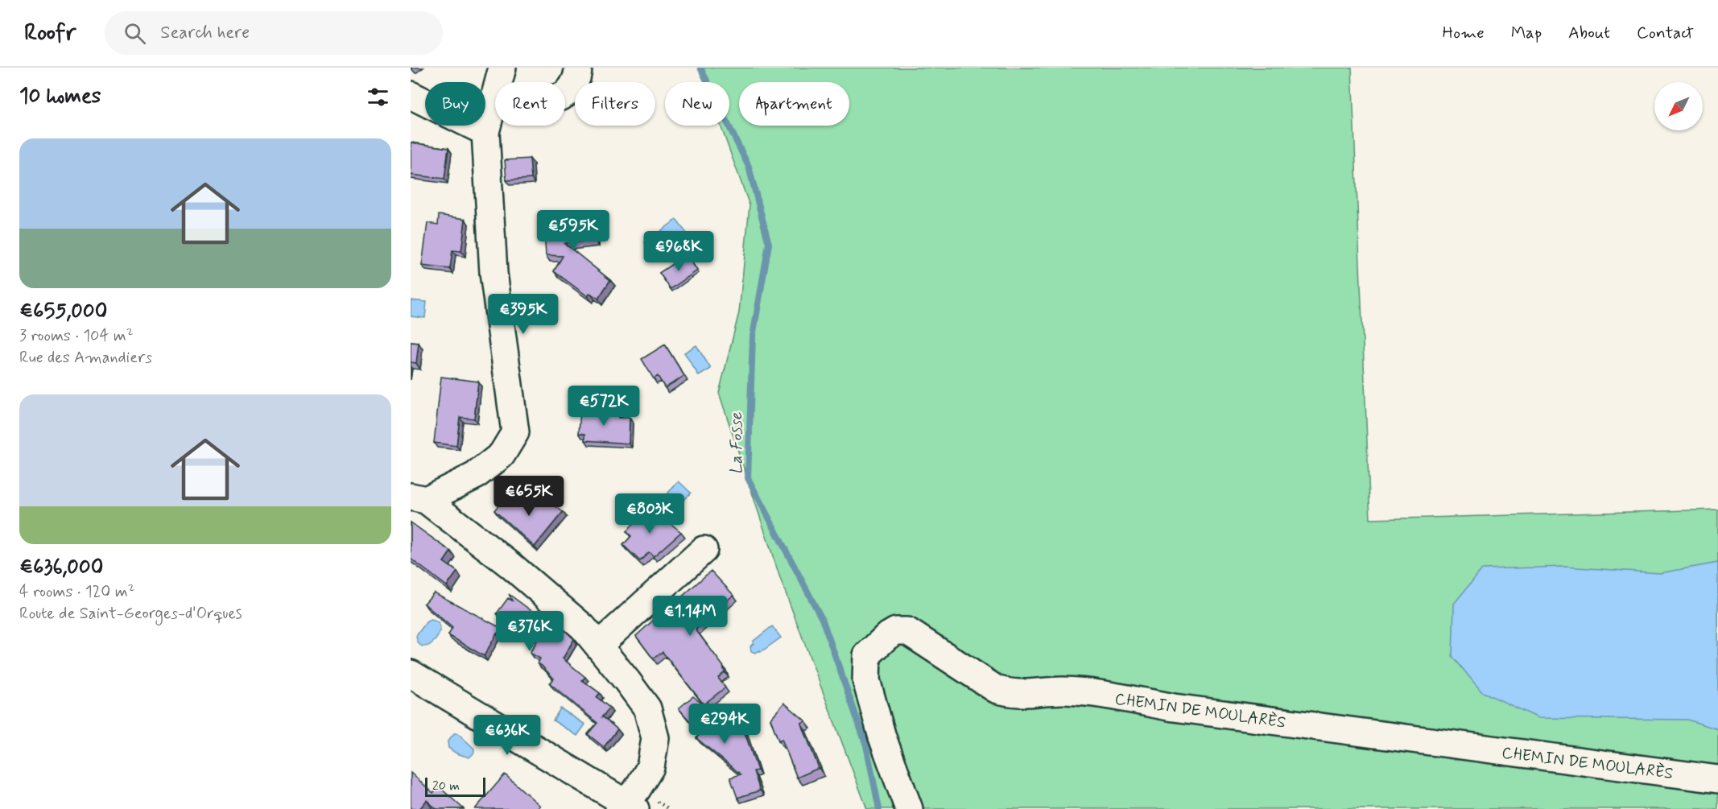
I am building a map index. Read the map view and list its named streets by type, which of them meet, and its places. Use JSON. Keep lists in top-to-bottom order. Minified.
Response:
{"streets":{"street":["CHEMIN DE MOULARÈS"]},"water":["La Fosse"],"scale_bar":"20 m","north":"bottom left","page":{"header":"Roofr","search":"Search here","nav":["Home","Map","About","Contact"],"heading":"10 homes","chip":["Buy","Rent","Filters","New","Apartment"],"list":[{"name":"€655,000","note":"3 rooms · 104 m² · Rue des Amandiers"},{"name":"€636,000","note":"4 rooms · 120 m² · Route de Saint-Georges-d'Orques"}],"price":["€595K","€968K","€395K","€572K","€655K","€803K","€1.14M","€376K","€294K","€636K"],"scale":"20 m"}}
